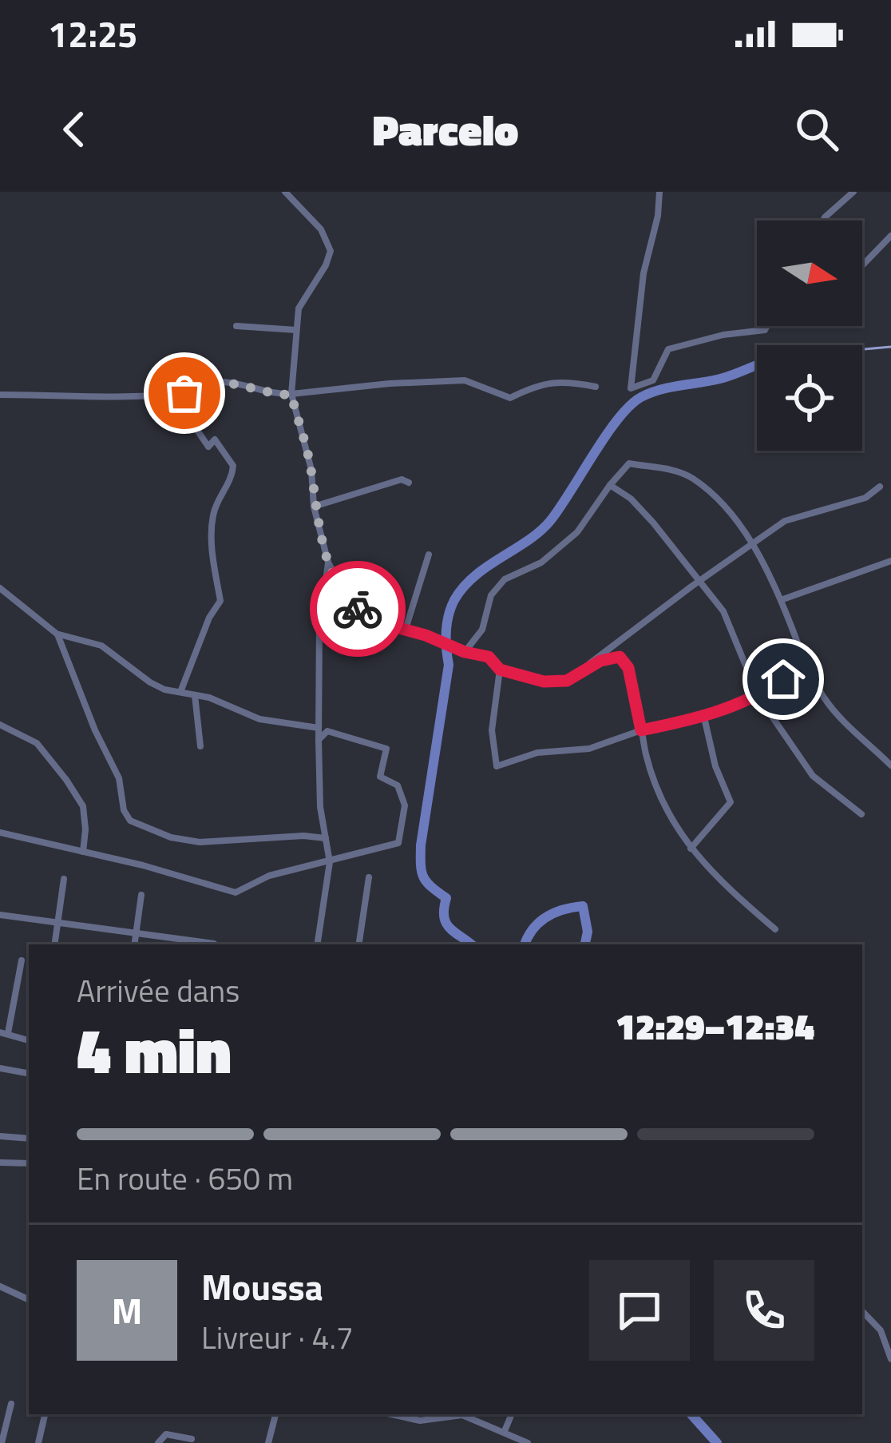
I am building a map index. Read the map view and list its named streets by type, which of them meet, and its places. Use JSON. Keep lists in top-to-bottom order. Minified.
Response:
{"north":"right","page":{"status":"12:25","header":"Parcelo","heading":["4 min","Arrivée dans","12:29–12:34"],"panel":["Moussa","Livreur · 4.7"],"bar":"En route · 650 m","round":"M"}}
